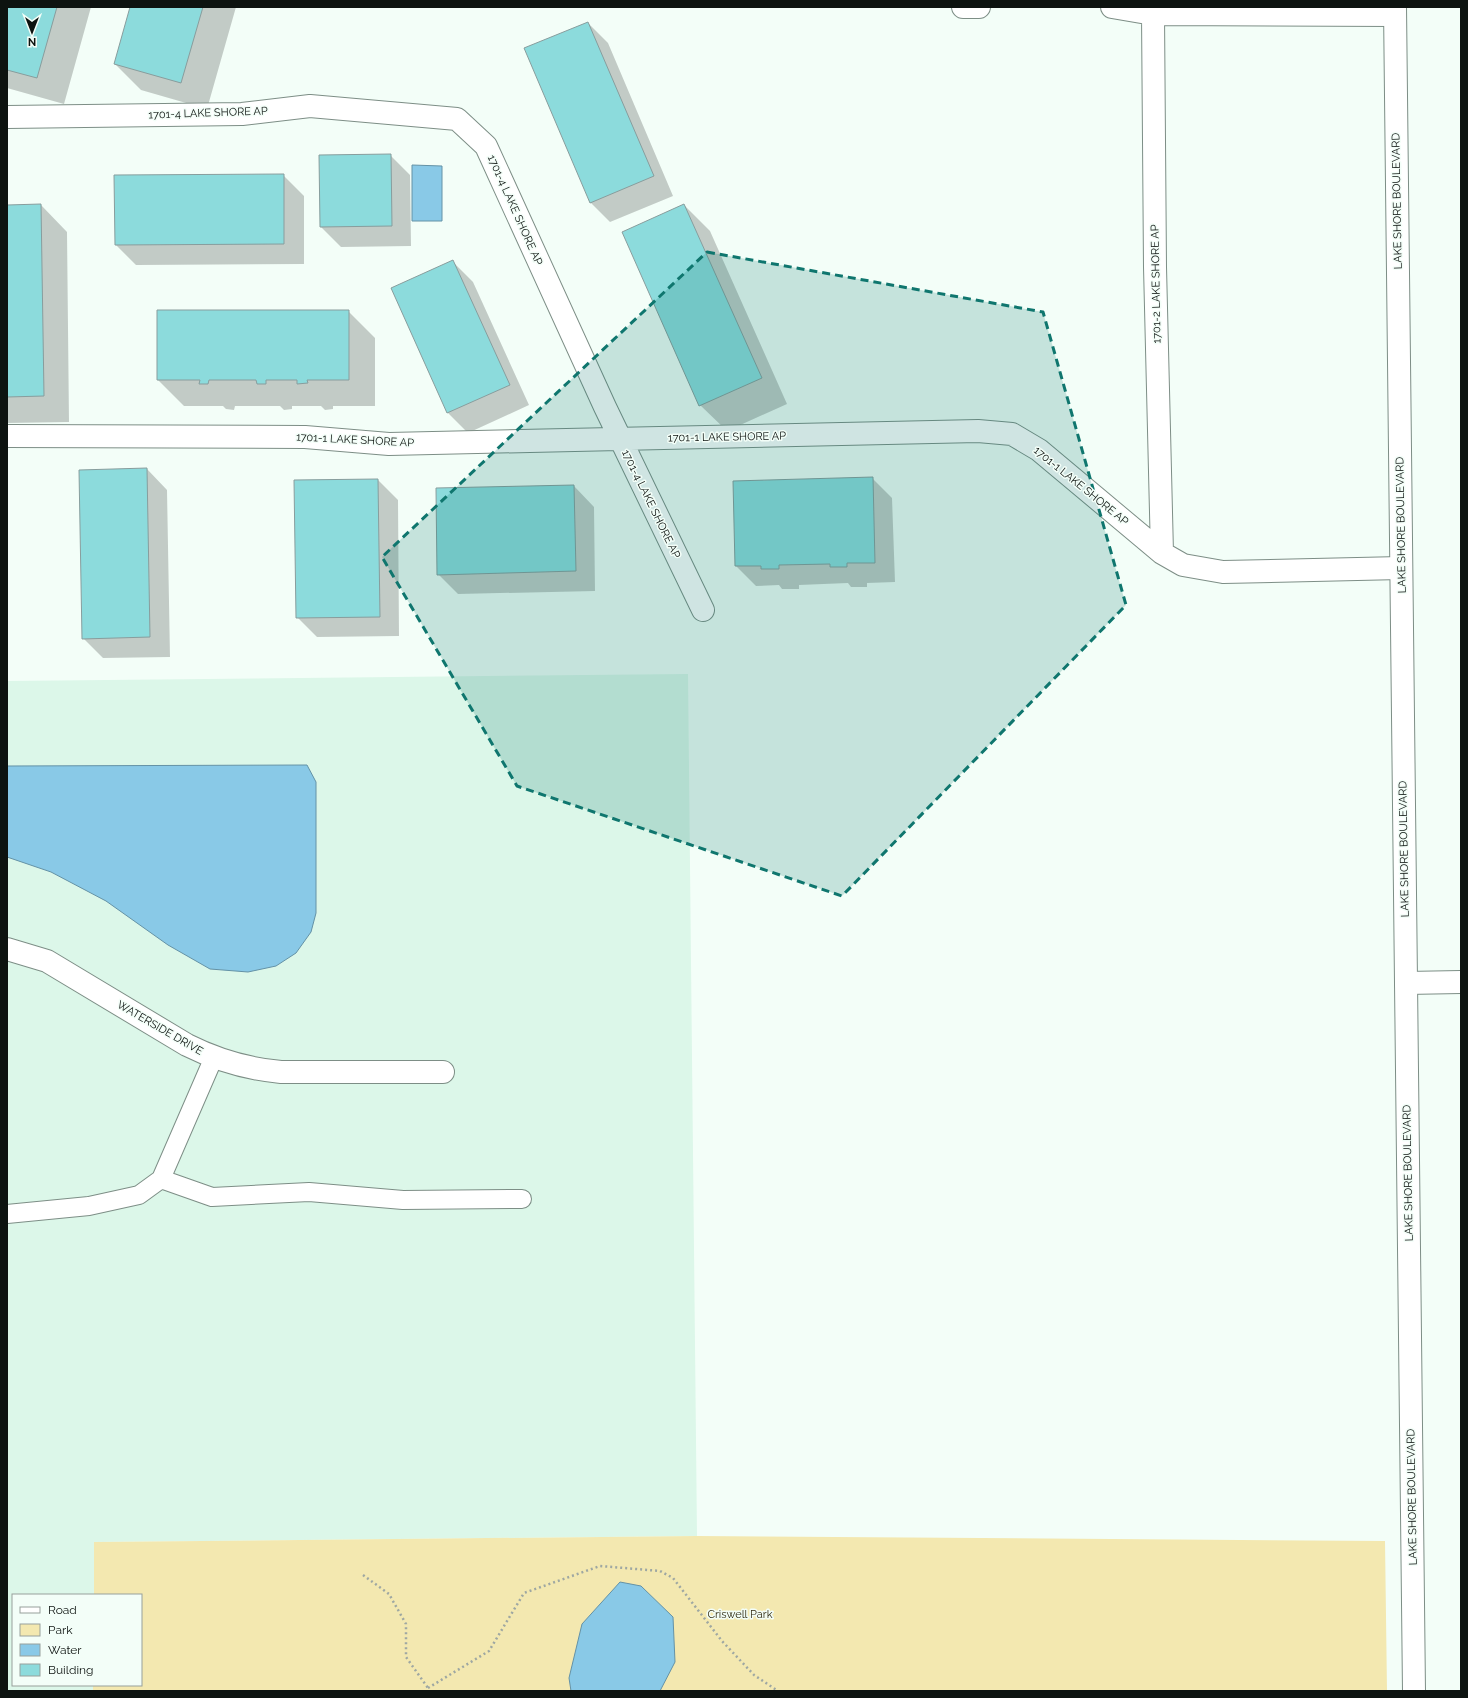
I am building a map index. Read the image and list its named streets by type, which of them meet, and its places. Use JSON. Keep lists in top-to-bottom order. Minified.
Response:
{"streets":{"street":["1701-4 LAKE SHORE AP","LAKE SHORE BOULEVARD","1701-2 LAKE SHORE AP","1701-1 LAKE SHORE AP","WATERSIDE DRIVE"]},"crossings":[["1701-4 LAKE SHORE AP","1701-1 LAKE SHORE AP"],["LAKE SHORE BOULEVARD","1701-1 LAKE SHORE AP"],["1701-2 LAKE SHORE AP","1701-1 LAKE SHORE AP"]],"parks":["Criswell Park"],"legend":["Road","Park","Water","Building"],"north":"bottom"}
